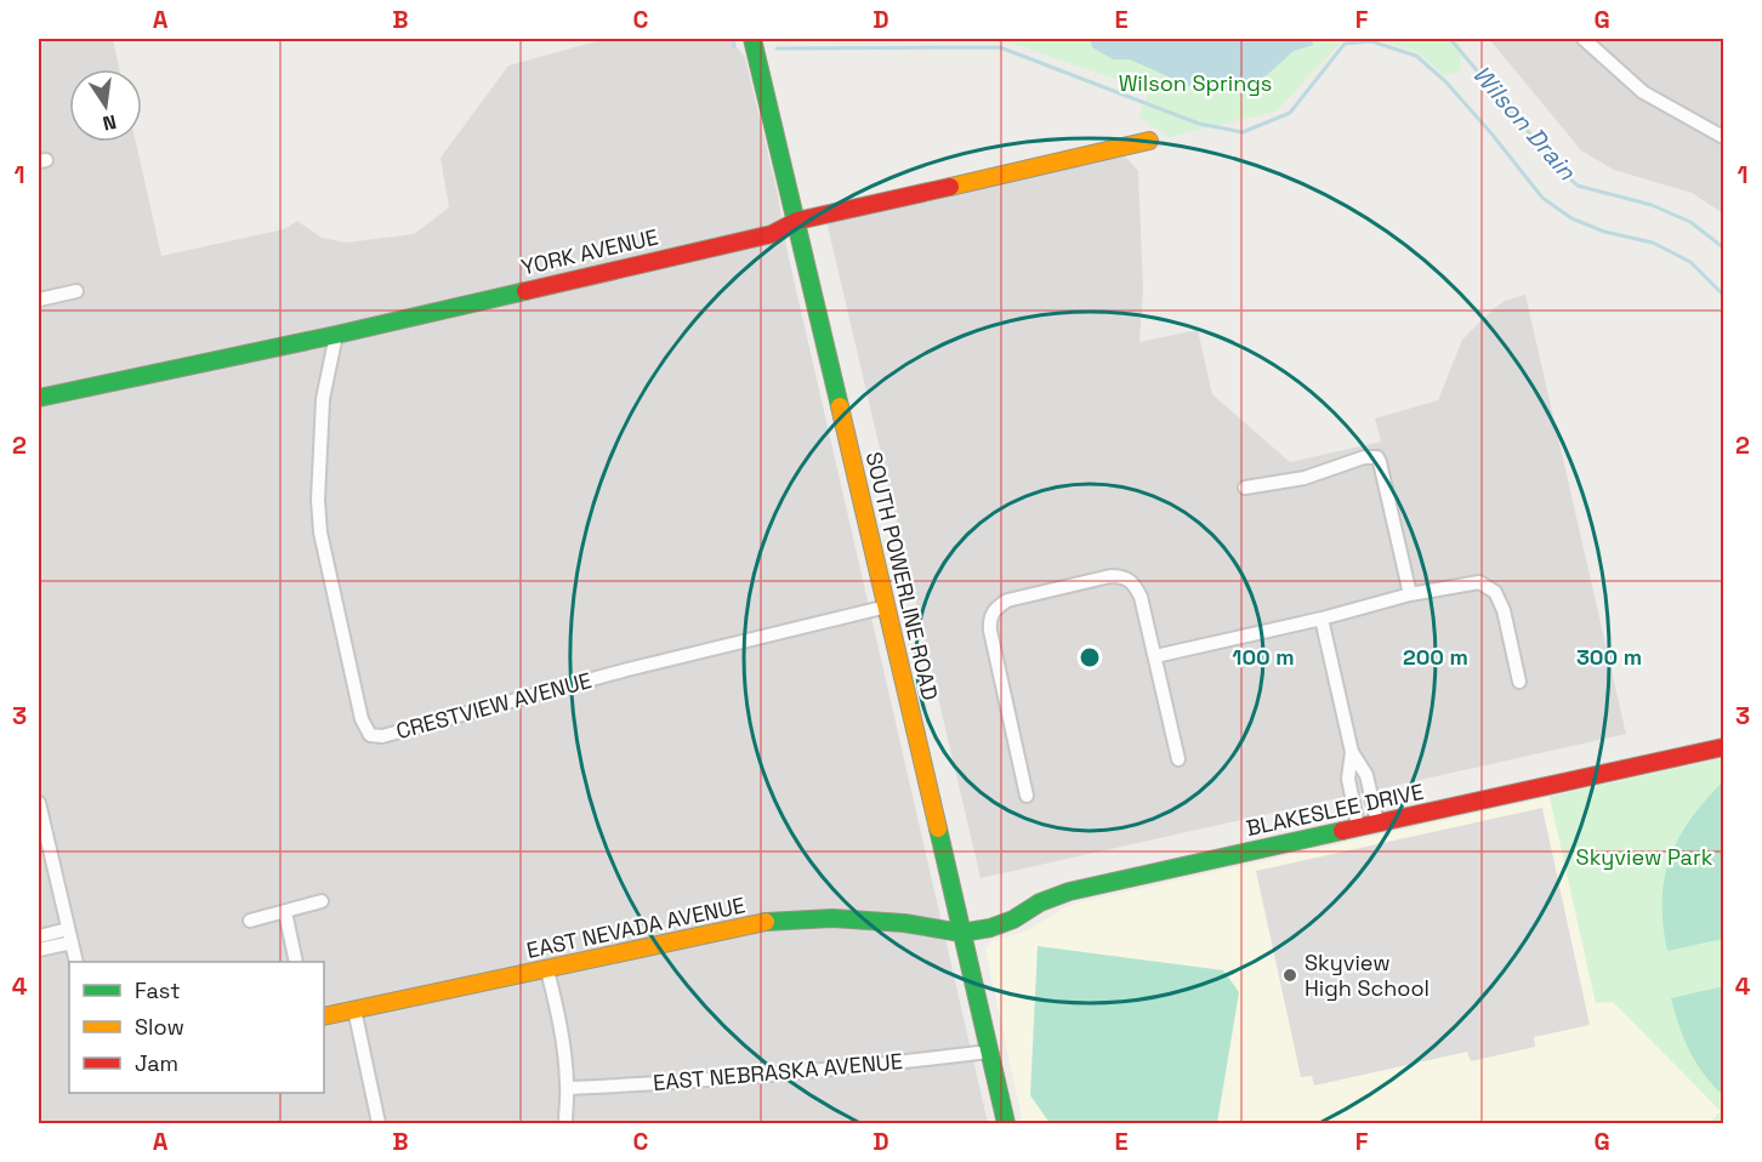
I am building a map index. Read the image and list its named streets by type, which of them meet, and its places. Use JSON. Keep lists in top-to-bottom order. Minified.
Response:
{"streets":{"street":["YORK AVENUE","SOUTH POWERLINE ROAD","CRESTVIEW AVENUE","BLAKESLEE DRIVE","EAST NEVADA AVENUE","EAST NEBRASKA AVENUE"]},"crossings":[["YORK AVENUE","SOUTH POWERLINE ROAD"],["YORK AVENUE","CRESTVIEW AVENUE"],["SOUTH POWERLINE ROAD","CRESTVIEW AVENUE"],["SOUTH POWERLINE ROAD","BLAKESLEE DRIVE"],["SOUTH POWERLINE ROAD","EAST NEVADA AVENUE"],["SOUTH POWERLINE ROAD","EAST NEBRASKA AVENUE"],["BLAKESLEE DRIVE","EAST NEVADA AVENUE"]],"water":["Wilson Drain"],"parks":["Wilson Springs","Skyview Park"],"places":["Skyview High School"],"legend":["Fast","Slow","Jam"],"north":"bottom","grid":{"columns":["A","B","C","D","E","F","G"],"rows":["1","2","3","4"]},"rings":["100 m","200 m","300 m"]}
